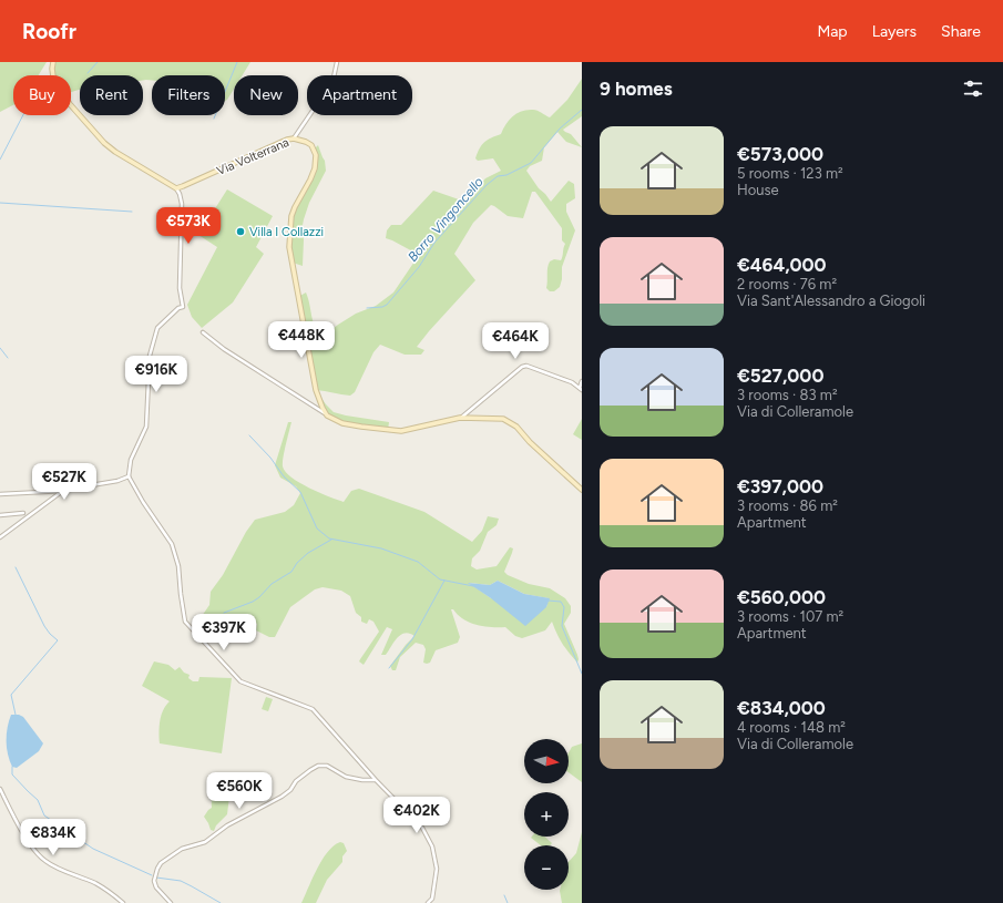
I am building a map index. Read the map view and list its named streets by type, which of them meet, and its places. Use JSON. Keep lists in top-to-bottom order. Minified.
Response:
{"streets":{"main road":["Via Volterrana"]},"water":["Borro Vingoncello"],"places":["Villa I Collazzi"],"north":"right","page":{"header":"Roofr","nav":["Map","Layers","Share"],"heading":"9 homes","chip":["Buy","Rent","Filters","New","Apartment"],"list":[{"name":"€573,000","note":"5 rooms · 123 m² · House"},{"name":"€464,000","note":"2 rooms · 76 m² · Via Sant'Alessandro a Giogoli"},{"name":"€527,000","note":"3 rooms · 83 m² · Via di Colleramole"},{"name":"€397,000","note":"3 rooms · 86 m² · Apartment"},{"name":"€560,000","note":"3 rooms · 107 m² · Apartment"},{"name":"€834,000","note":"4 rooms · 148 m² · Via di Colleramole"}],"price":["€573K","€448K","€464K","€916K","€527K","€397K","€560K","€402K","€834K"],"map_buttons":["+","−"]}}
